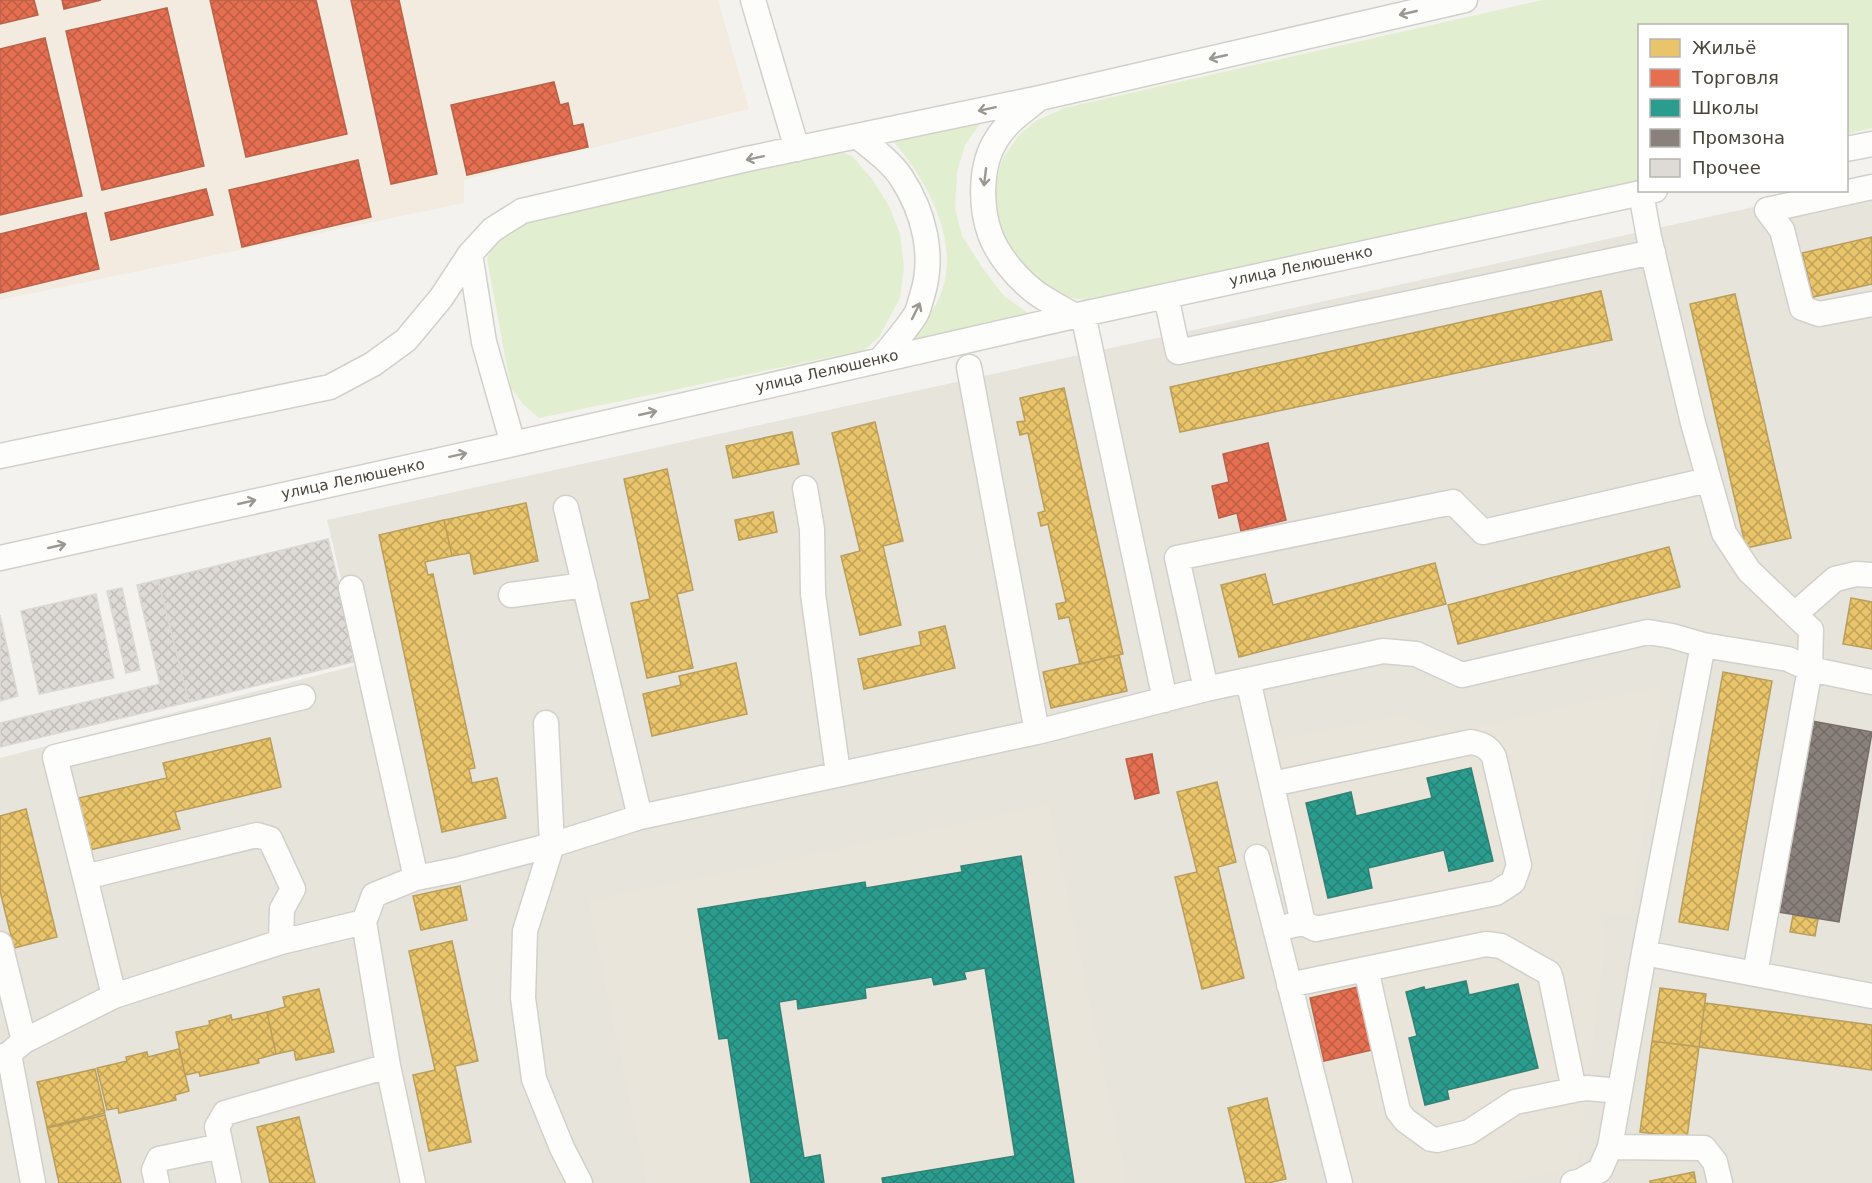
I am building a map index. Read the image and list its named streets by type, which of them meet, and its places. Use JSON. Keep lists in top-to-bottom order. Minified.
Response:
{"streets":{"street":["улица Лелюшенко"]},"legend":["Жильё","Торговля","Школы","Промзона","Прочее"]}
